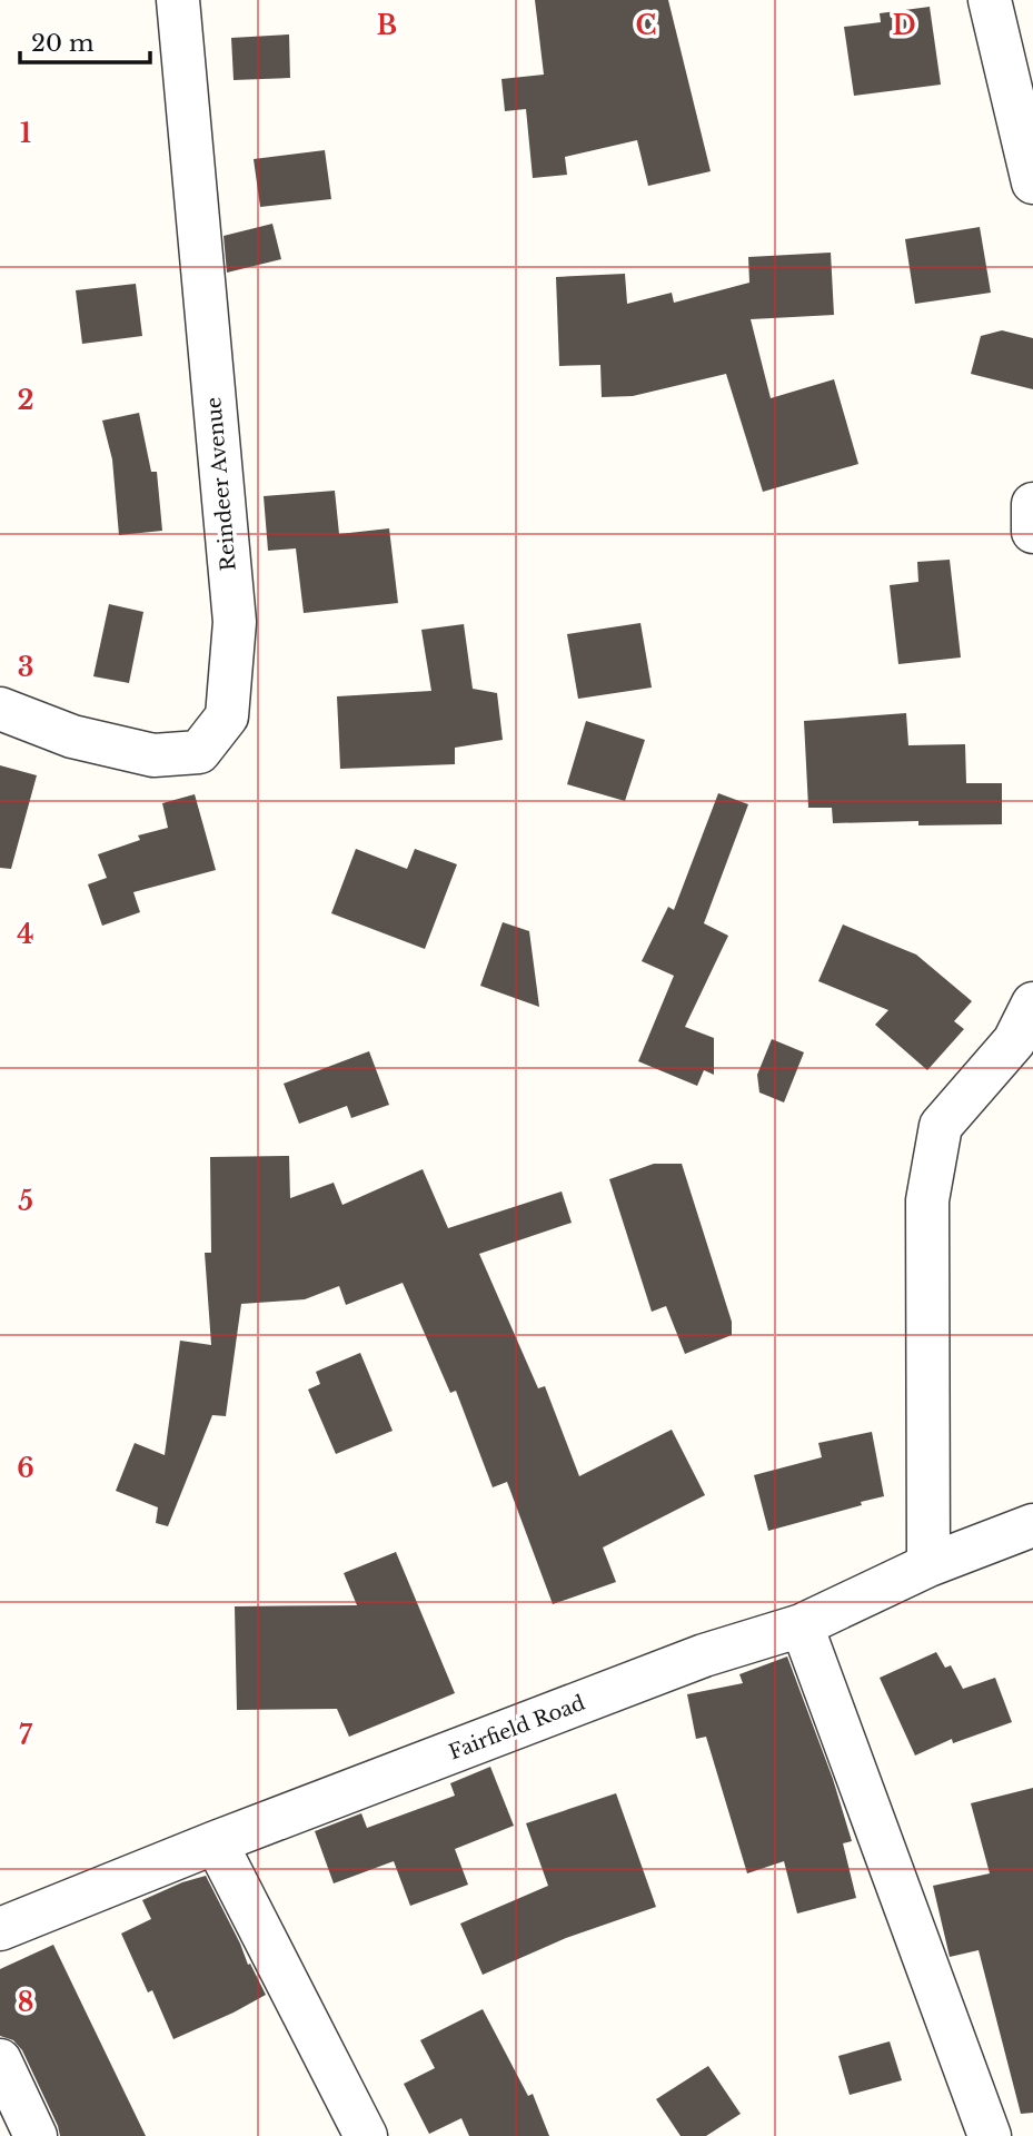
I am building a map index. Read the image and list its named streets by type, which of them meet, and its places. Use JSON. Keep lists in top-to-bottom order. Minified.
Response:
{"streets":{"street":["Reindeer Avenue","Fairfield Road"]},"scale_bar":"20 m","grid":{"columns":["B","C","D"],"rows":["1","2","3","4","5","6","7","8"]}}
